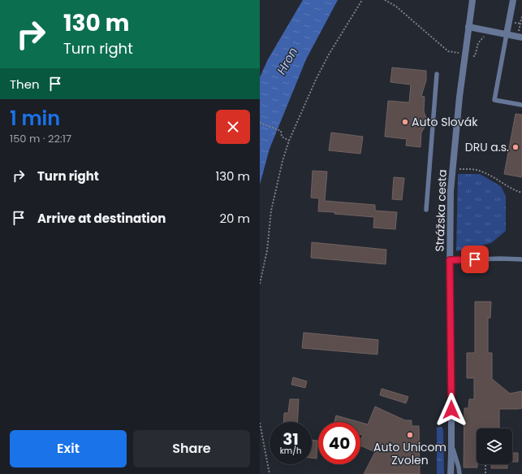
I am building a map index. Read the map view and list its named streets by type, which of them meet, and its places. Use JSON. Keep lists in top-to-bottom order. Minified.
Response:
{"streets":{"street":["Strážska cesta"]},"water":["Hron"],"places":["Auto Slovák","DRU a.s.","Auto Unicom Zvolen"],"page":{"turn":["130 m","Turn right"],"then":"Then","heading":["1 min","150 m · 22:17"],"list":[{"name":"Turn right","value":"130 m"},{"name":"Arrive at destination","value":"20 m"}],"speed":"31 km/h","limit":"40","buttons":["Exit","Share"]}}
